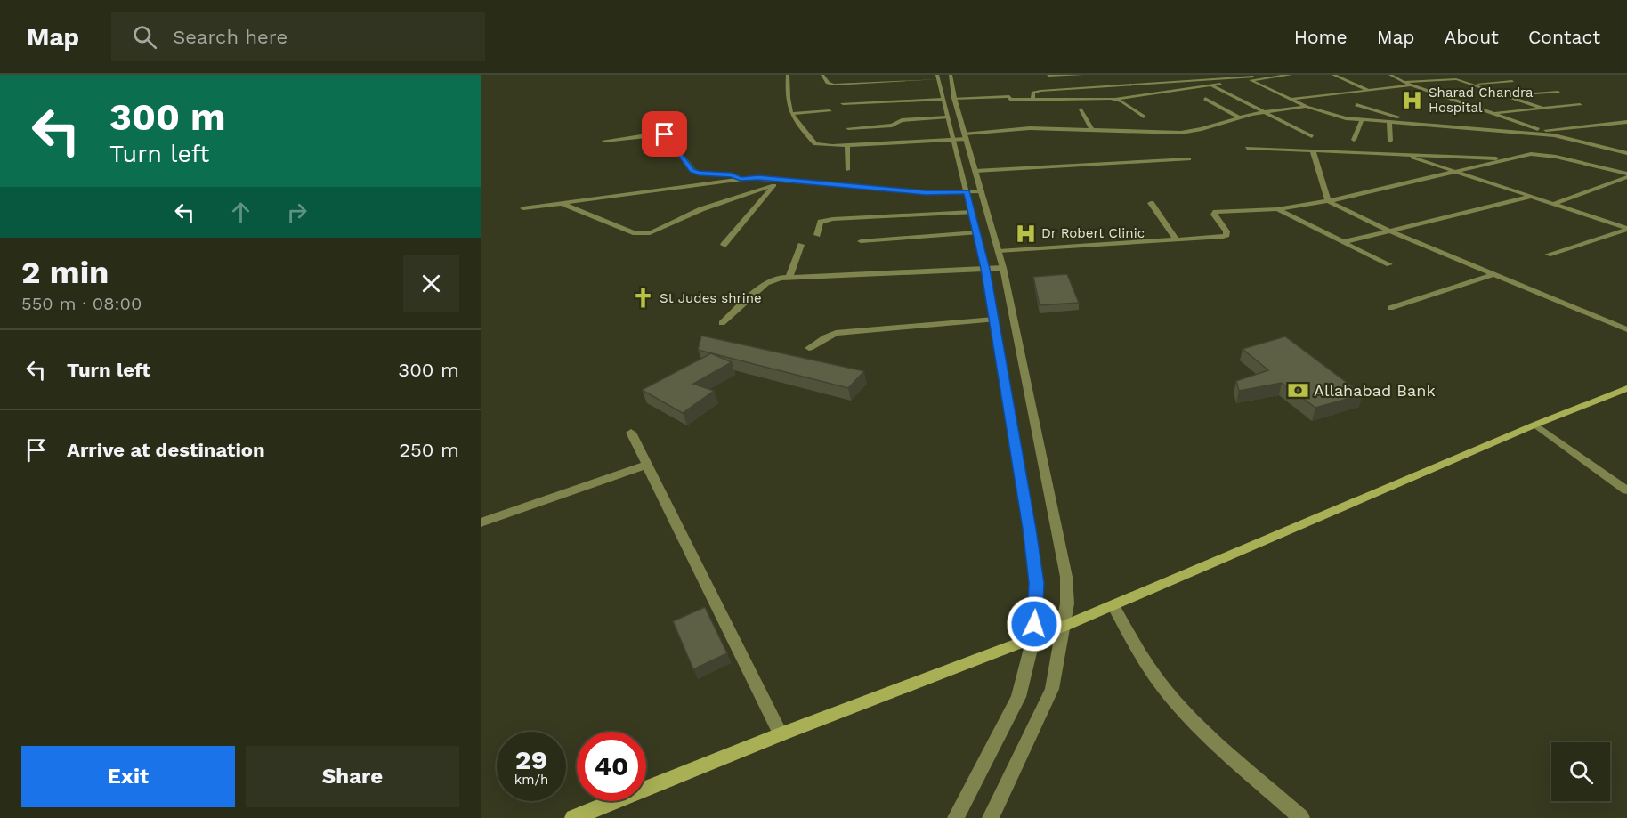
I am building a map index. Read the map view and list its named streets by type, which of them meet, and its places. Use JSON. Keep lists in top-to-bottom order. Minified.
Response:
{"places":{"hospital":["Sharad Chandra Hospital","Dr Robert Clinic"],"church":["St Judes shrine"],"bank":["Allahabad Bank"]},"page":{"header":"Map","search":"Search here","nav":["Home","Map","About","Contact"],"turn":["300 m","Turn left"],"heading":["2 min","550 m · 08:00"],"list":[{"name":"Turn left","value":"300 m"},{"name":"Arrive at destination","value":"250 m"}],"speed":"29 km/h","limit":"40","buttons":["Exit","Share"]}}
